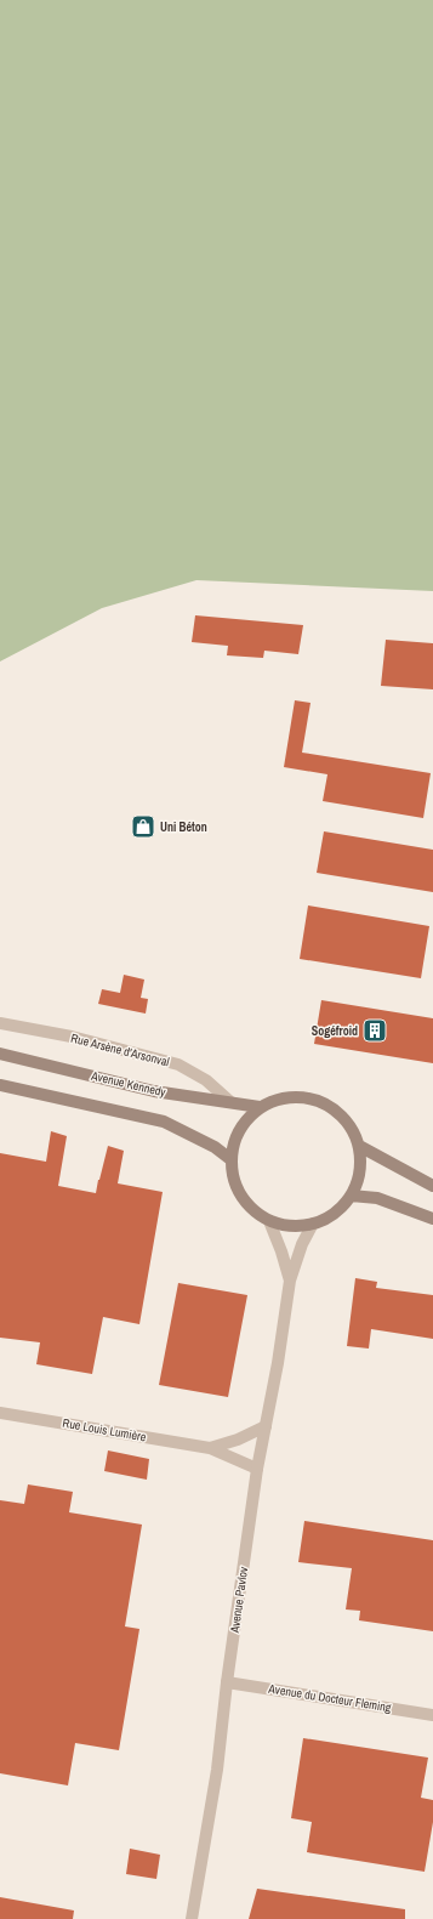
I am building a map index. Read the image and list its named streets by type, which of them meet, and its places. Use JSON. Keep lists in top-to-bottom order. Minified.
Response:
{"streets":{"main road":["Avenue Kennedy"],"street":["Rue Arsène d'Arsonval","Rue Louis Lumière","Avenue Pavlov","Avenue du Docteur Fleming"]},"crossings":[["Rue Arsène d'Arsonval","Avenue Kennedy"],["Avenue Kennedy","Avenue Pavlov"],["Rue Louis Lumière","Avenue Pavlov"],["Avenue Pavlov","Avenue du Docteur Fleming"]],"places":{"shop":["Uni Béton"],"building":["Sogéfroid"]}}
